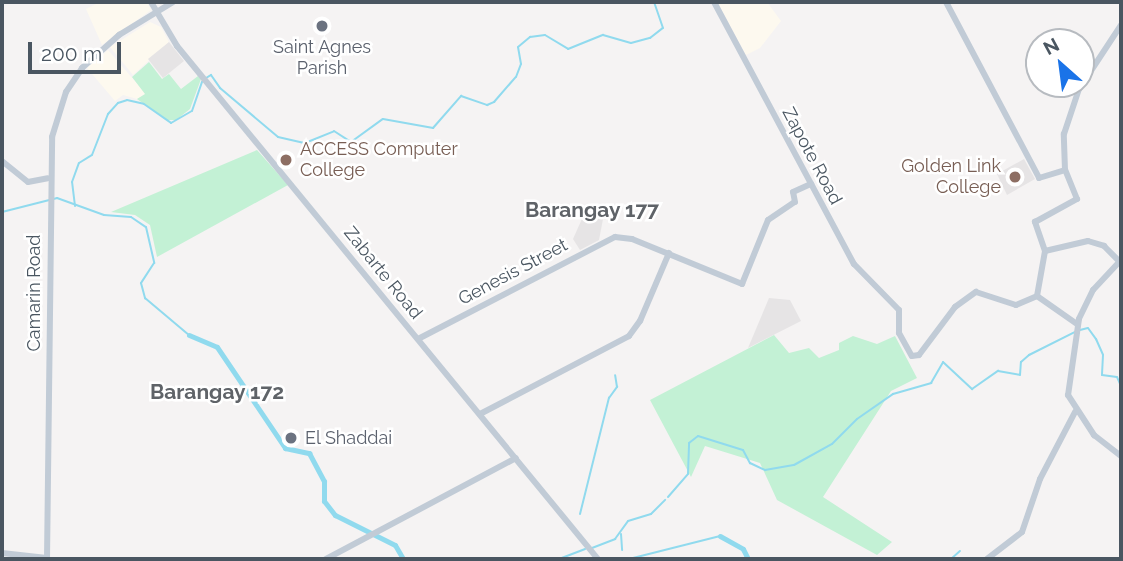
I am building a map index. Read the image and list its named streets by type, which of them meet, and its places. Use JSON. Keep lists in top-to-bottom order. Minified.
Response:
{"streets":{"main road":["Zapote Road","Genesis Street","Zabarte Road","Camarin Road"]},"crossings":[["Zapote Road","Genesis Street"],["Genesis Street","Zabarte Road"],["Zabarte Road","Camarin Road"]],"districts":["Barangay 177","Barangay 172"],"places":["Saint Agnes Parish","ACCESS Computer College","Golden Link College","El Shaddai"],"scale_bar":"200 m","north":"top left"}
